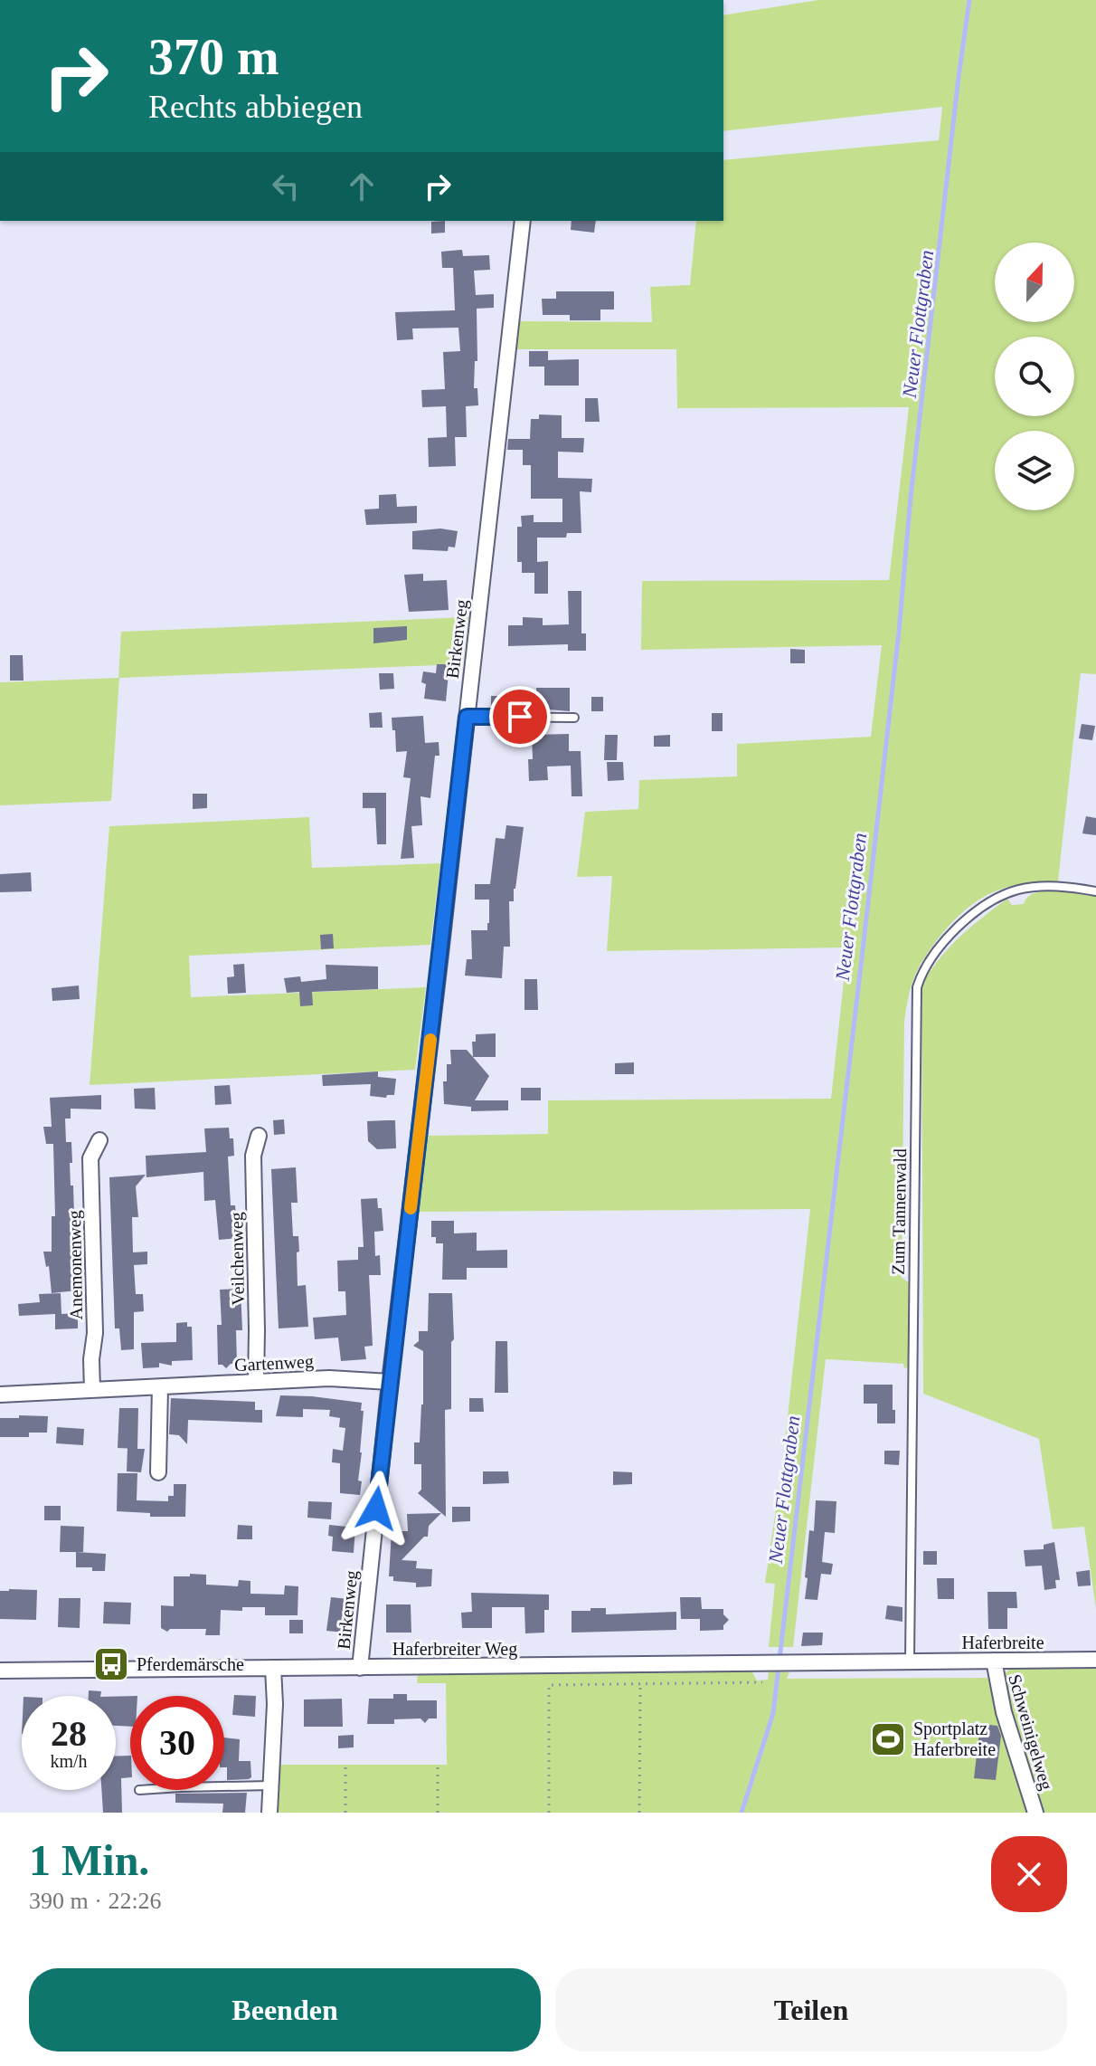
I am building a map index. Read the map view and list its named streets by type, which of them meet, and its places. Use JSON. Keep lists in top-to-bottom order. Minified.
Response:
{"streets":{"street":["Birkenweg","Veilchenweg","Anemonenweg","Gartenweg","Haferbreite","Haferbreiter Weg","Schweinigelweg"],"lane":["Zum Tannenwald"]},"crossings":[["Birkenweg","Gartenweg"],["Birkenweg","Haferbreiter Weg"],["Zum Tannenwald","Haferbreite"],["Zum Tannenwald","Haferbreiter Weg"],["Veilchenweg","Gartenweg"],["Anemonenweg","Gartenweg"],["Haferbreite","Haferbreiter Weg"],["Haferbreite","Schweinigelweg"]],"water":["Neuer Flottgraben"],"places":{"bus stop":["Pferdemärsche"],"sports":["Sportplatz Haferbreite"]},"north":"top","page":{"turn":["370 m","Rechts abbiegen"],"speed":"28 km/h","limit":"30","heading":["1 Min.","390 m · 22:26"],"buttons":["Beenden","Teilen"]}}
